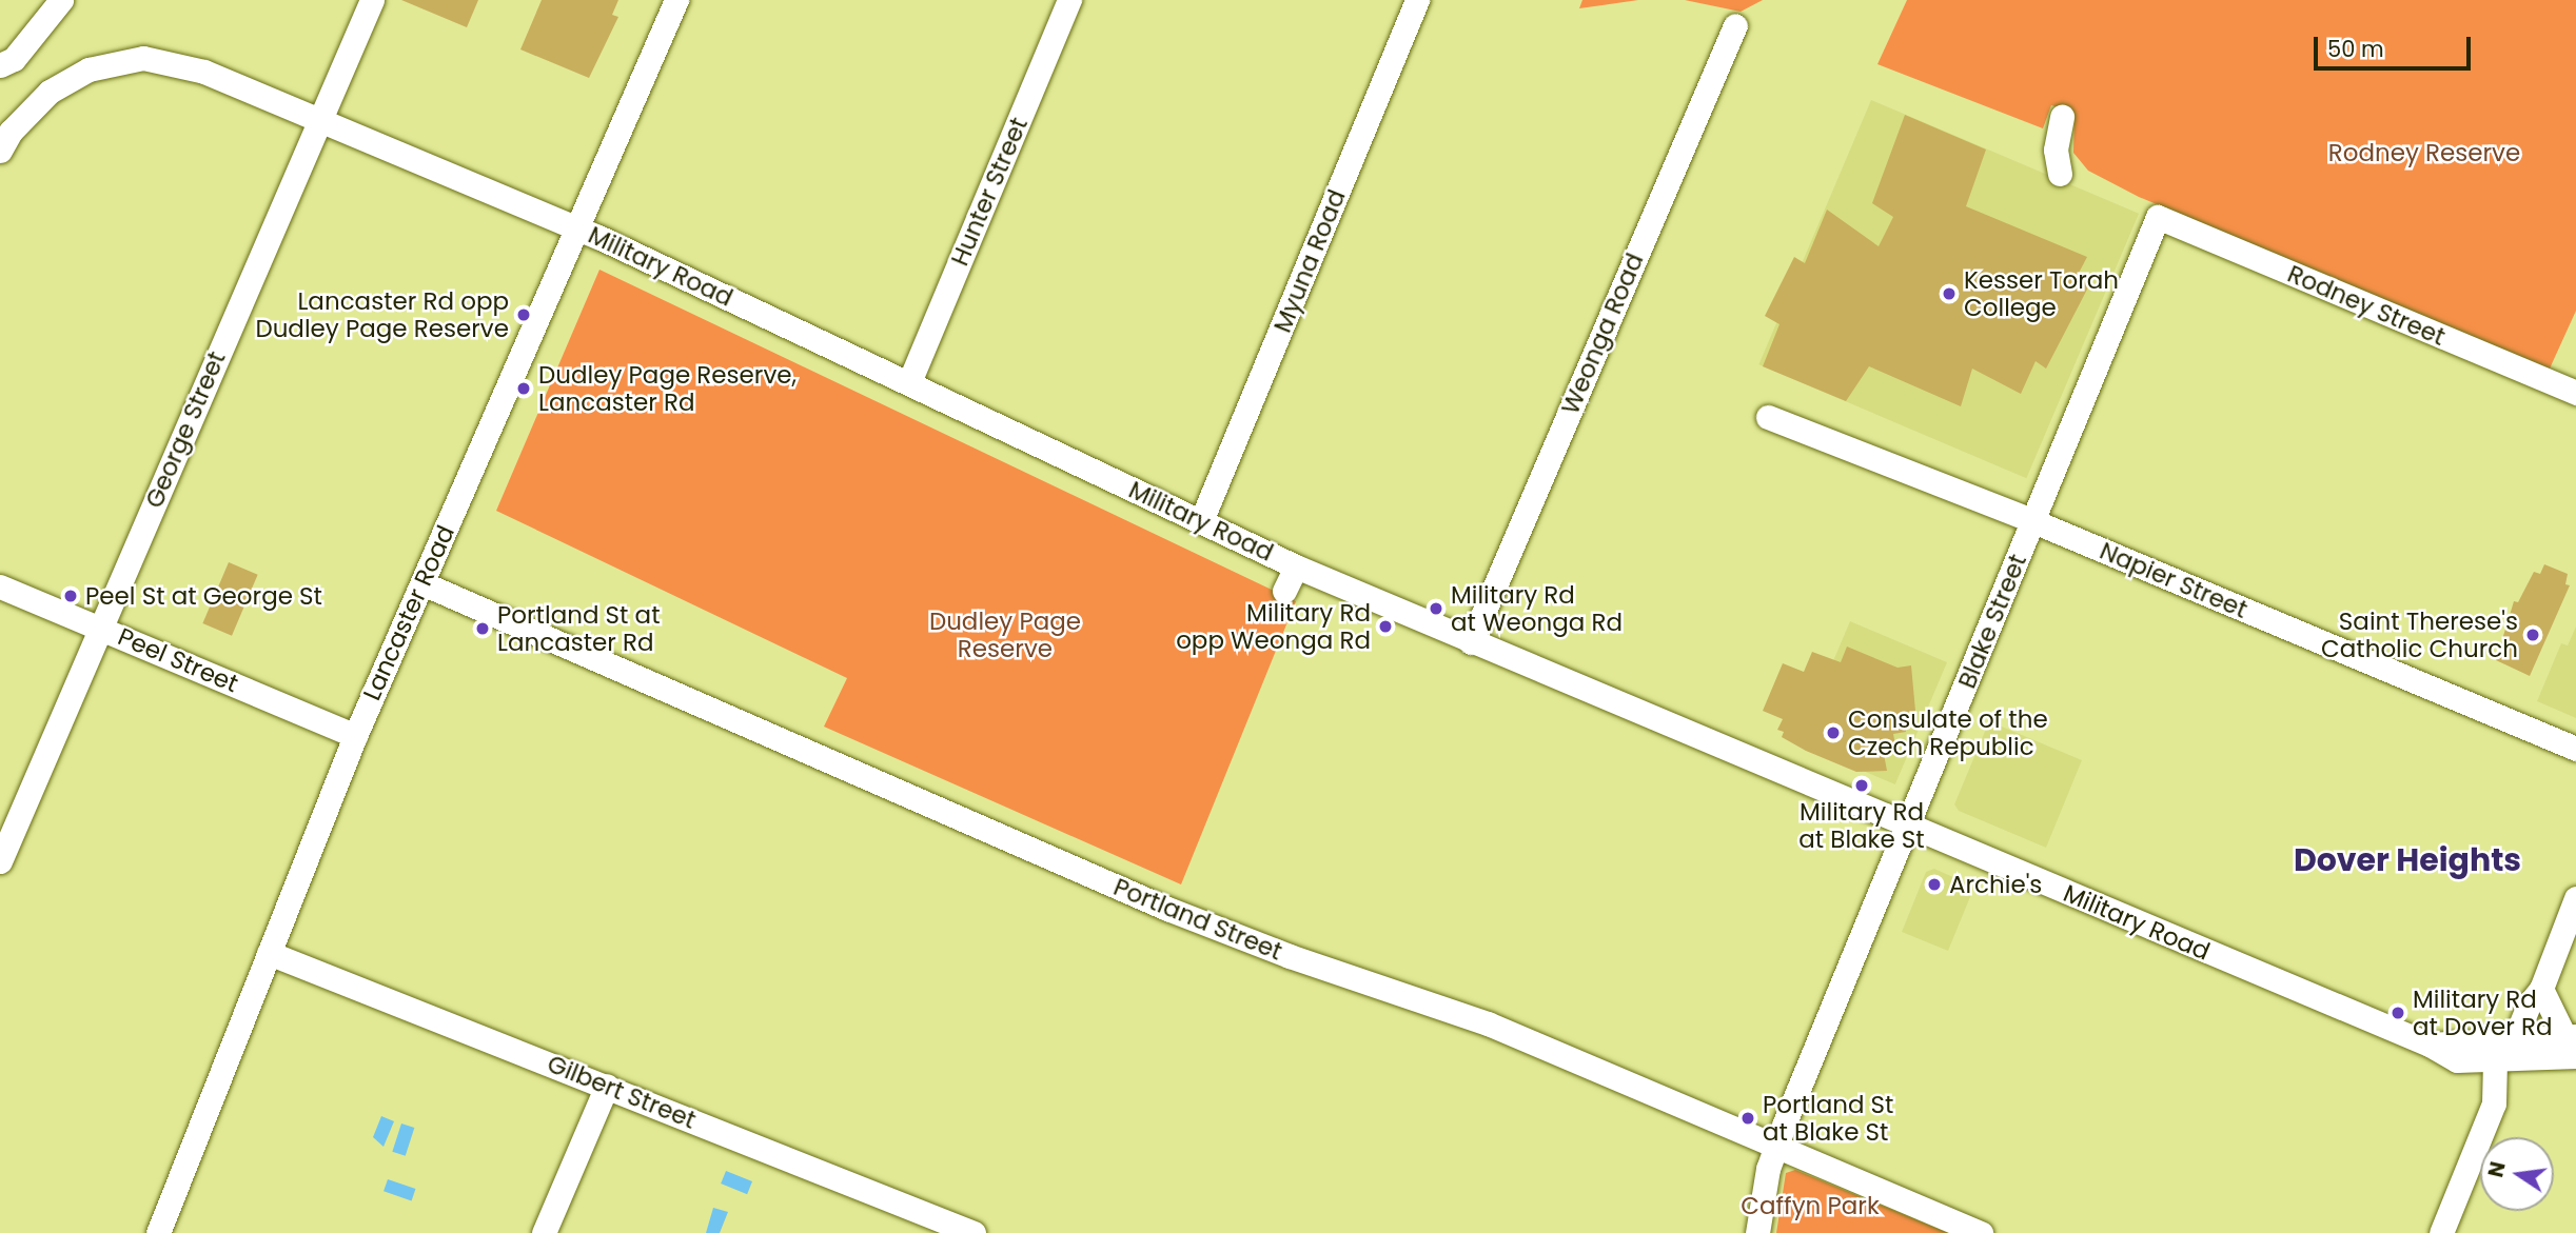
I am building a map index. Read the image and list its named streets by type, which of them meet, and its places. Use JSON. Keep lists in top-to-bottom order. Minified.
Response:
{"streets":{"street":["Hunter Street","Myuna Road","Military Road","Rodney Street","Weonga Road","George Street","Napier Street","Lancaster Road","Blake Street","Peel Street","Portland Street","Gilbert Street"]},"crossings":[["Hunter Street","Military Road"],["Myuna Road","Military Road"],["Military Road","Weonga Road"],["Military Road","George Street"],["Military Road","Lancaster Road"],["Military Road","Blake Street"],["Rodney Street","Blake Street"],["George Street","Peel Street"],["Napier Street","Blake Street"],["Lancaster Road","Peel Street"],["Lancaster Road","Portland Street"],["Lancaster Road","Gilbert Street"],["Blake Street","Portland Street"]],"districts":["Dover Heights"],"parks":["Rodney Reserve","Dudley Page Reserve","Caffyn Park"],"places":["Kesser Torah College","Lancaster Rd opp Dudley Page Reserve","Dudley Page Reserve, Lancaster Rd","Peel St at George St","Military Rd at Weonga Rd","Military Rd opp Weonga Rd","Portland St at Lancaster Rd","Saint Therese's Catholic Church","Consulate of the Czech Republic","Military Rd at Blake St","Archie's","Military Rd at Dover Rd","Portland St at Blake St"],"scale_bar":"50 m","north":"left"}
